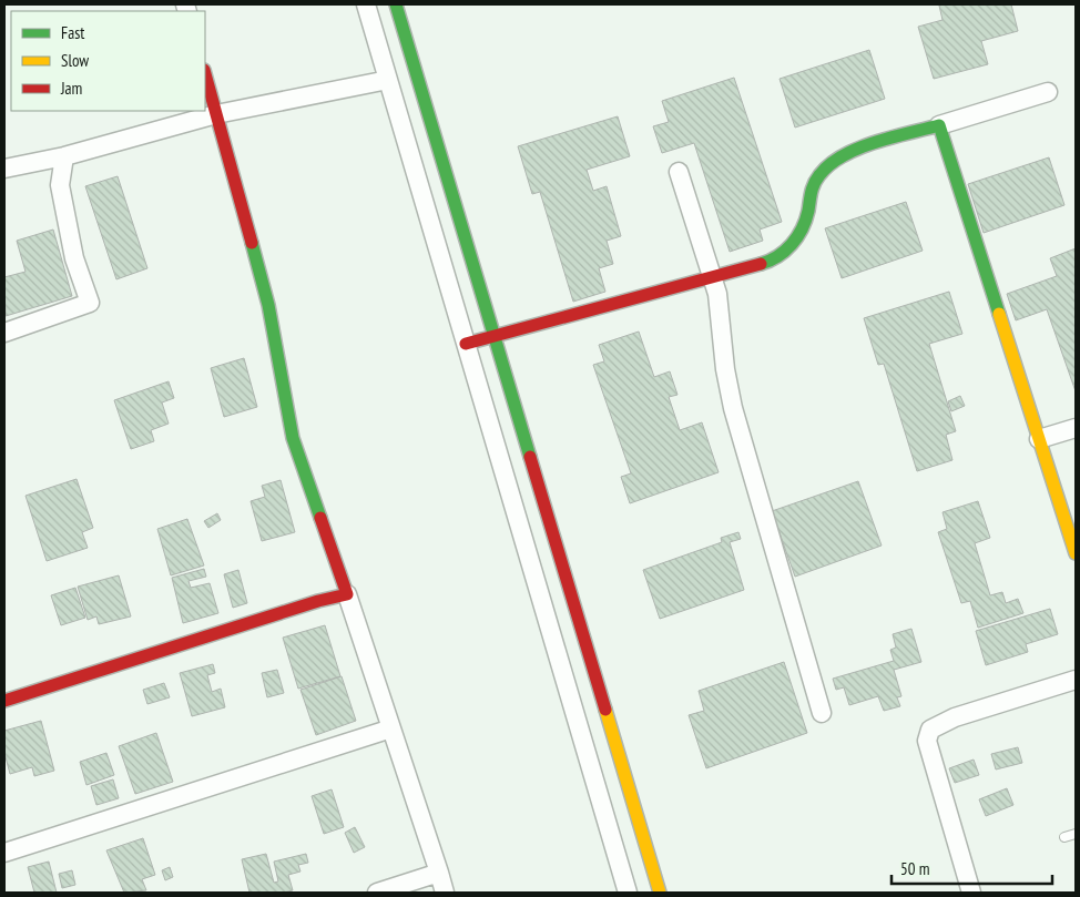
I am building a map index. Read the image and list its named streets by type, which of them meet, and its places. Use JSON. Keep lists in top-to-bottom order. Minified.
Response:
{"legend":["Fast","Slow","Jam"],"scale_bar":"50 m"}
